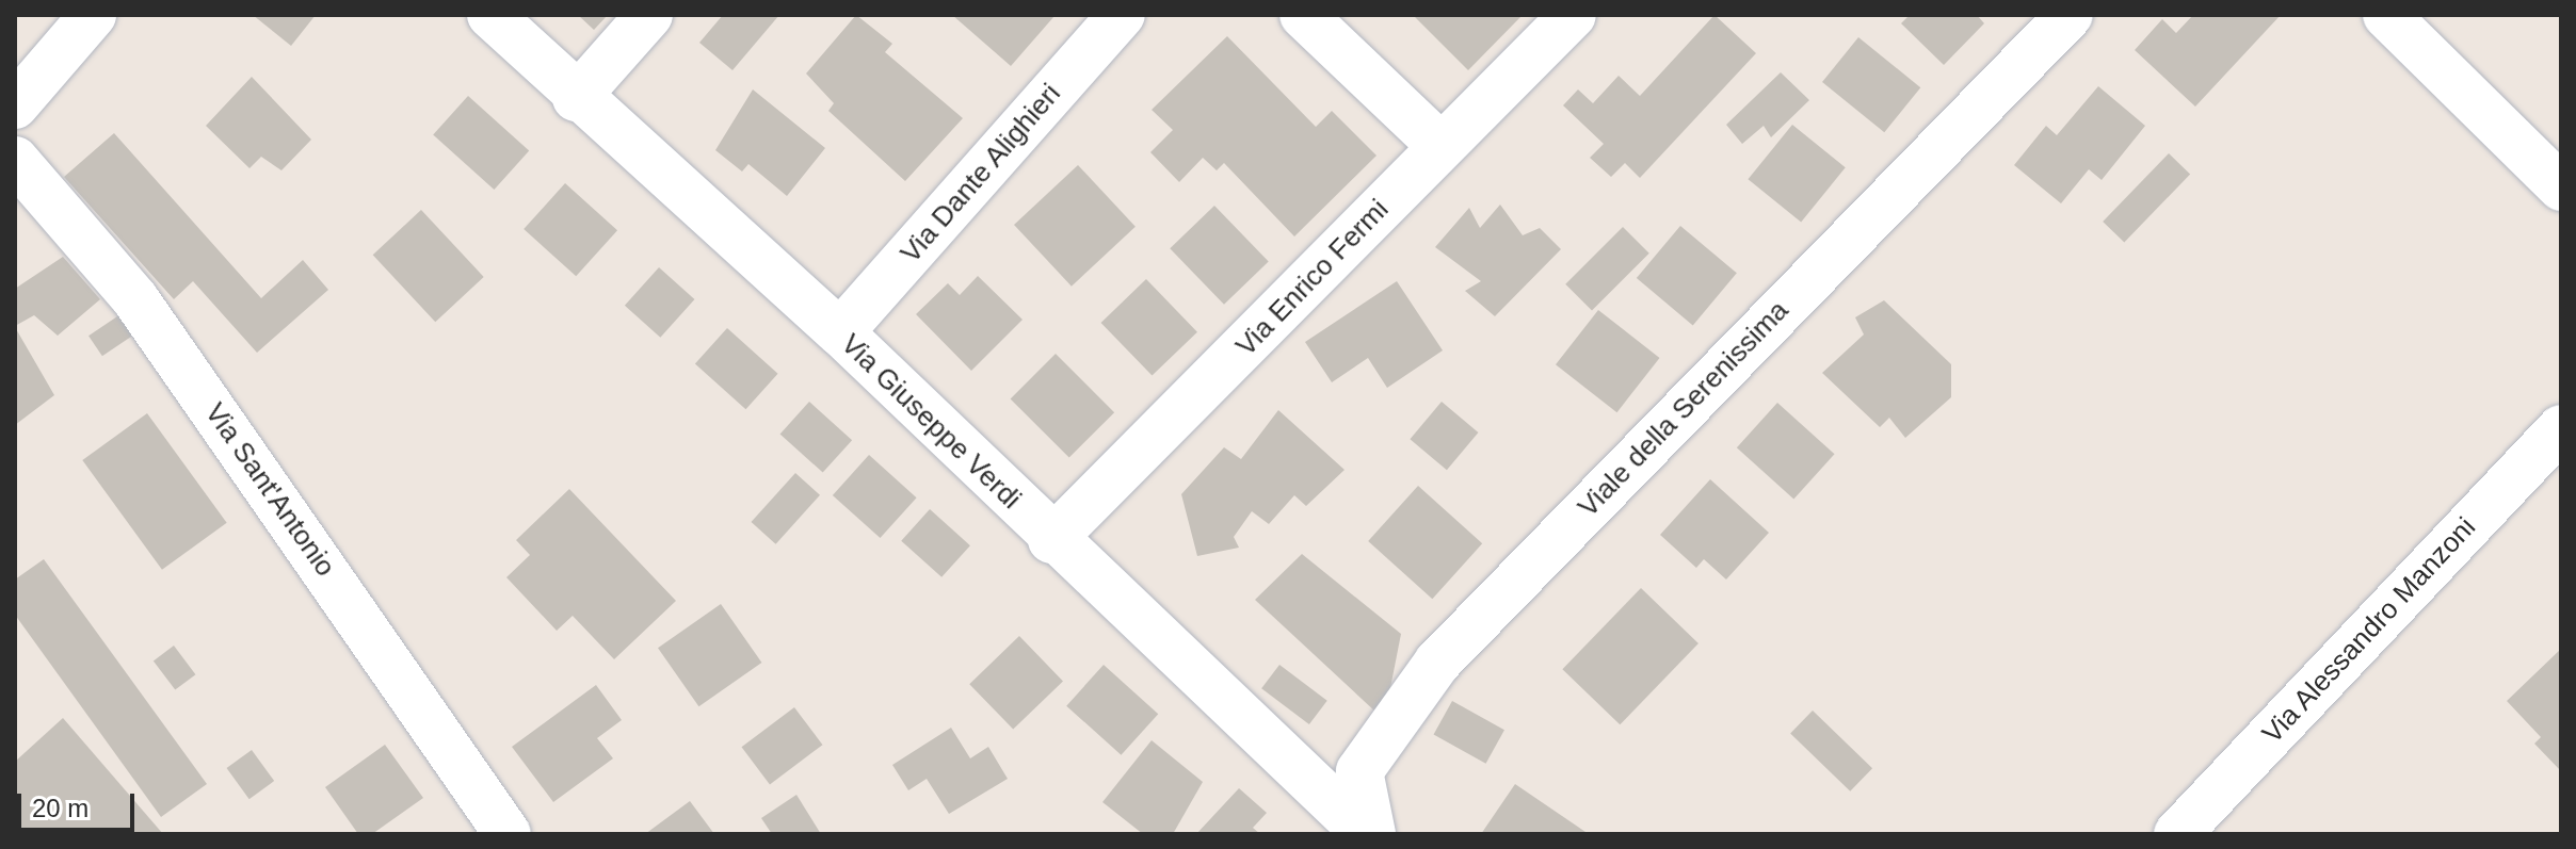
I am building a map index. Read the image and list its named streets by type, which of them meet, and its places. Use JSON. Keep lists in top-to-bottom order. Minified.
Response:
{"streets":{"street":["Via Dante Alighieri","Via Enrico Fermi","Viale della Serenissima","Via Giuseppe Verdi","Via Sant'Antonio","Via Alessandro Manzoni"]},"crossings":[["Via Dante Alighieri","Via Giuseppe Verdi"],["Via Enrico Fermi","Via Giuseppe Verdi"]],"scale_bar":"20 m"}
